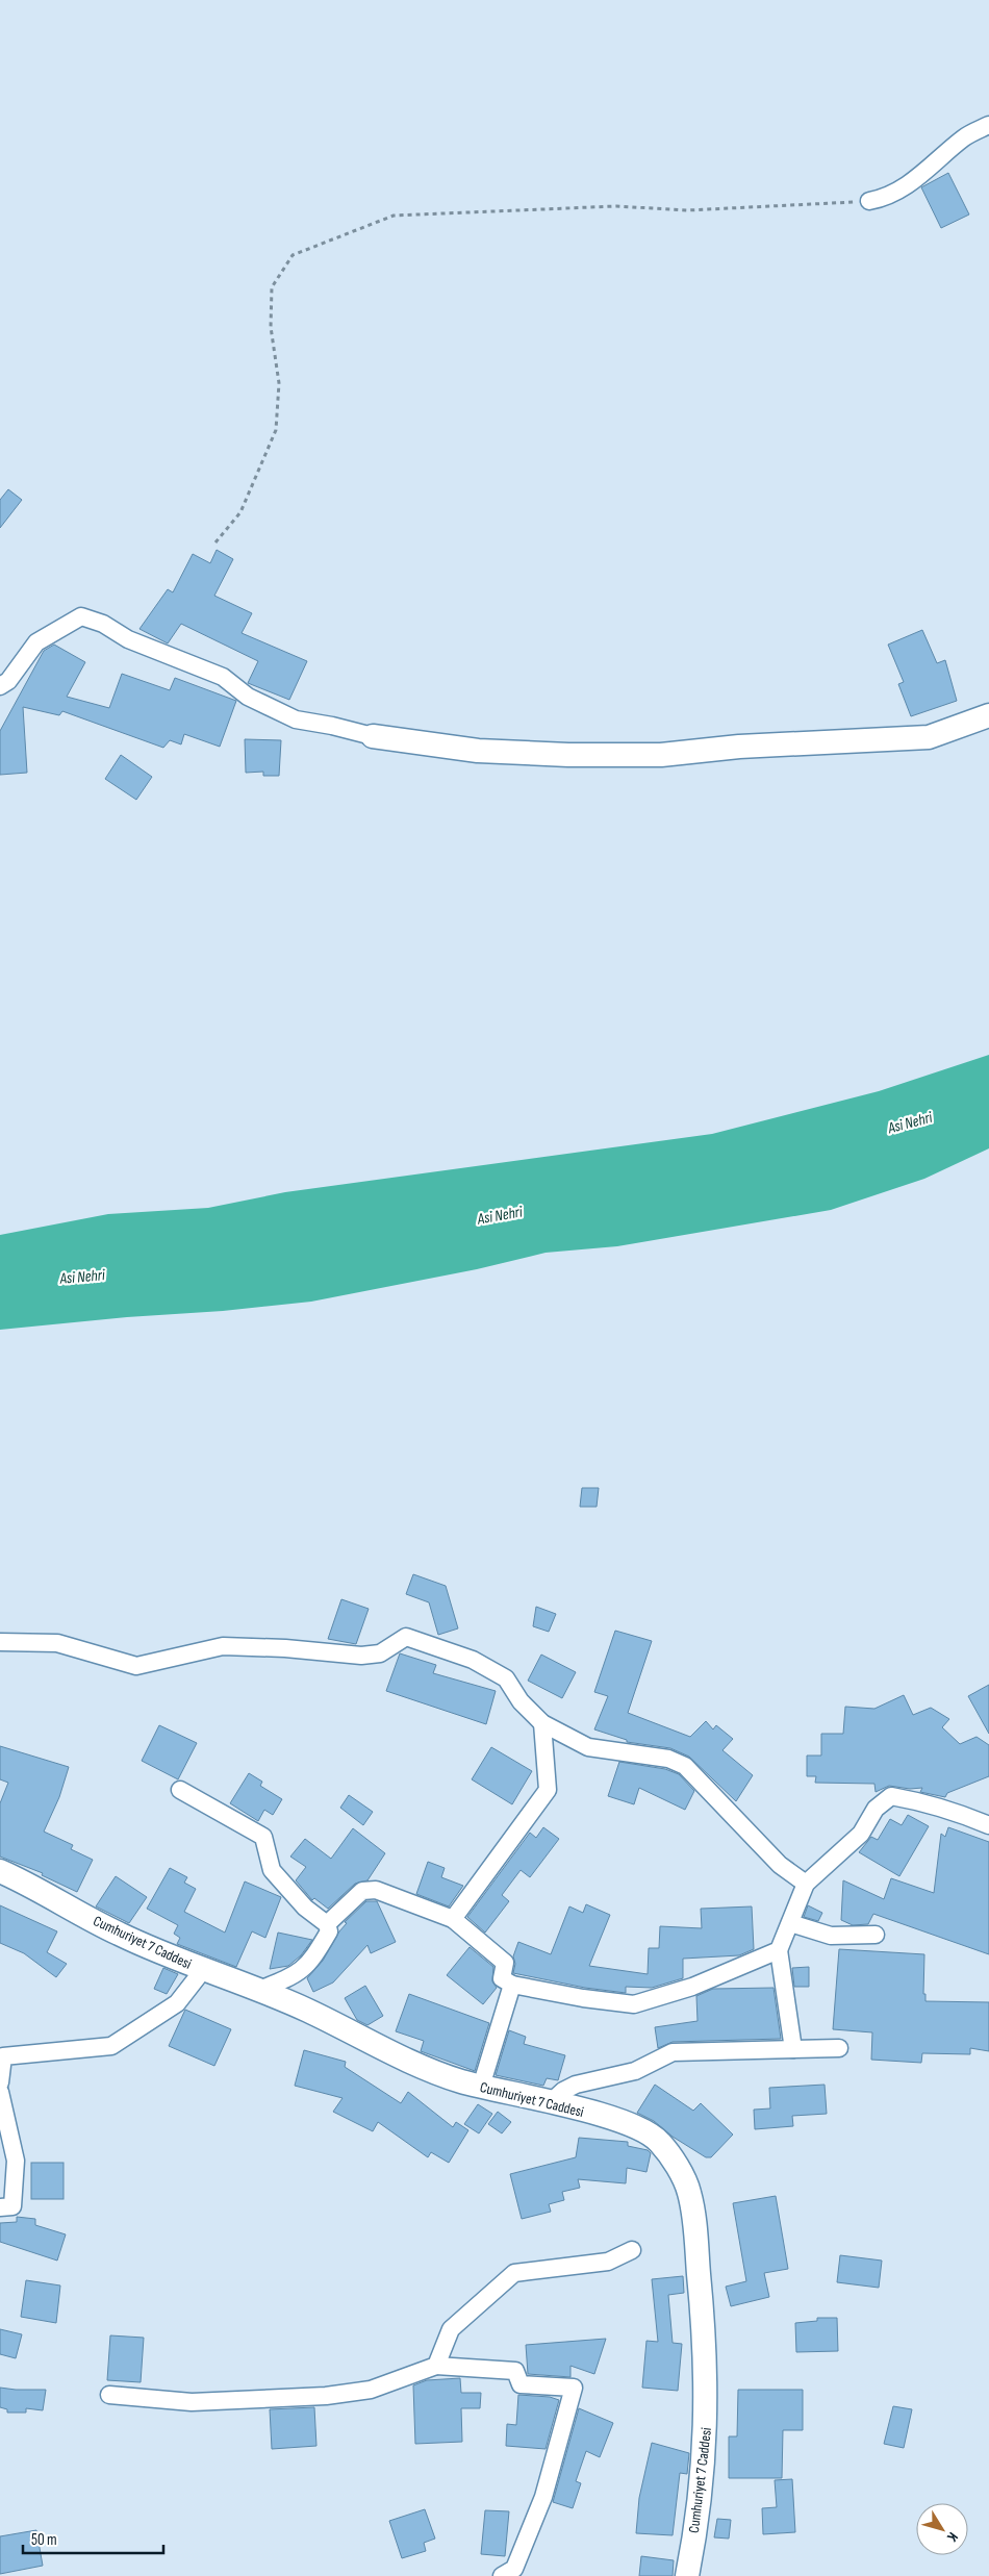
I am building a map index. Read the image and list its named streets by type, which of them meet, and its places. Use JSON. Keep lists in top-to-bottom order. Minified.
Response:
{"streets":{"main road":["Cumhuriyet 7 Caddesi"]},"water":["Asi Nehri"],"scale_bar":"50 m","north":"bottom right"}
